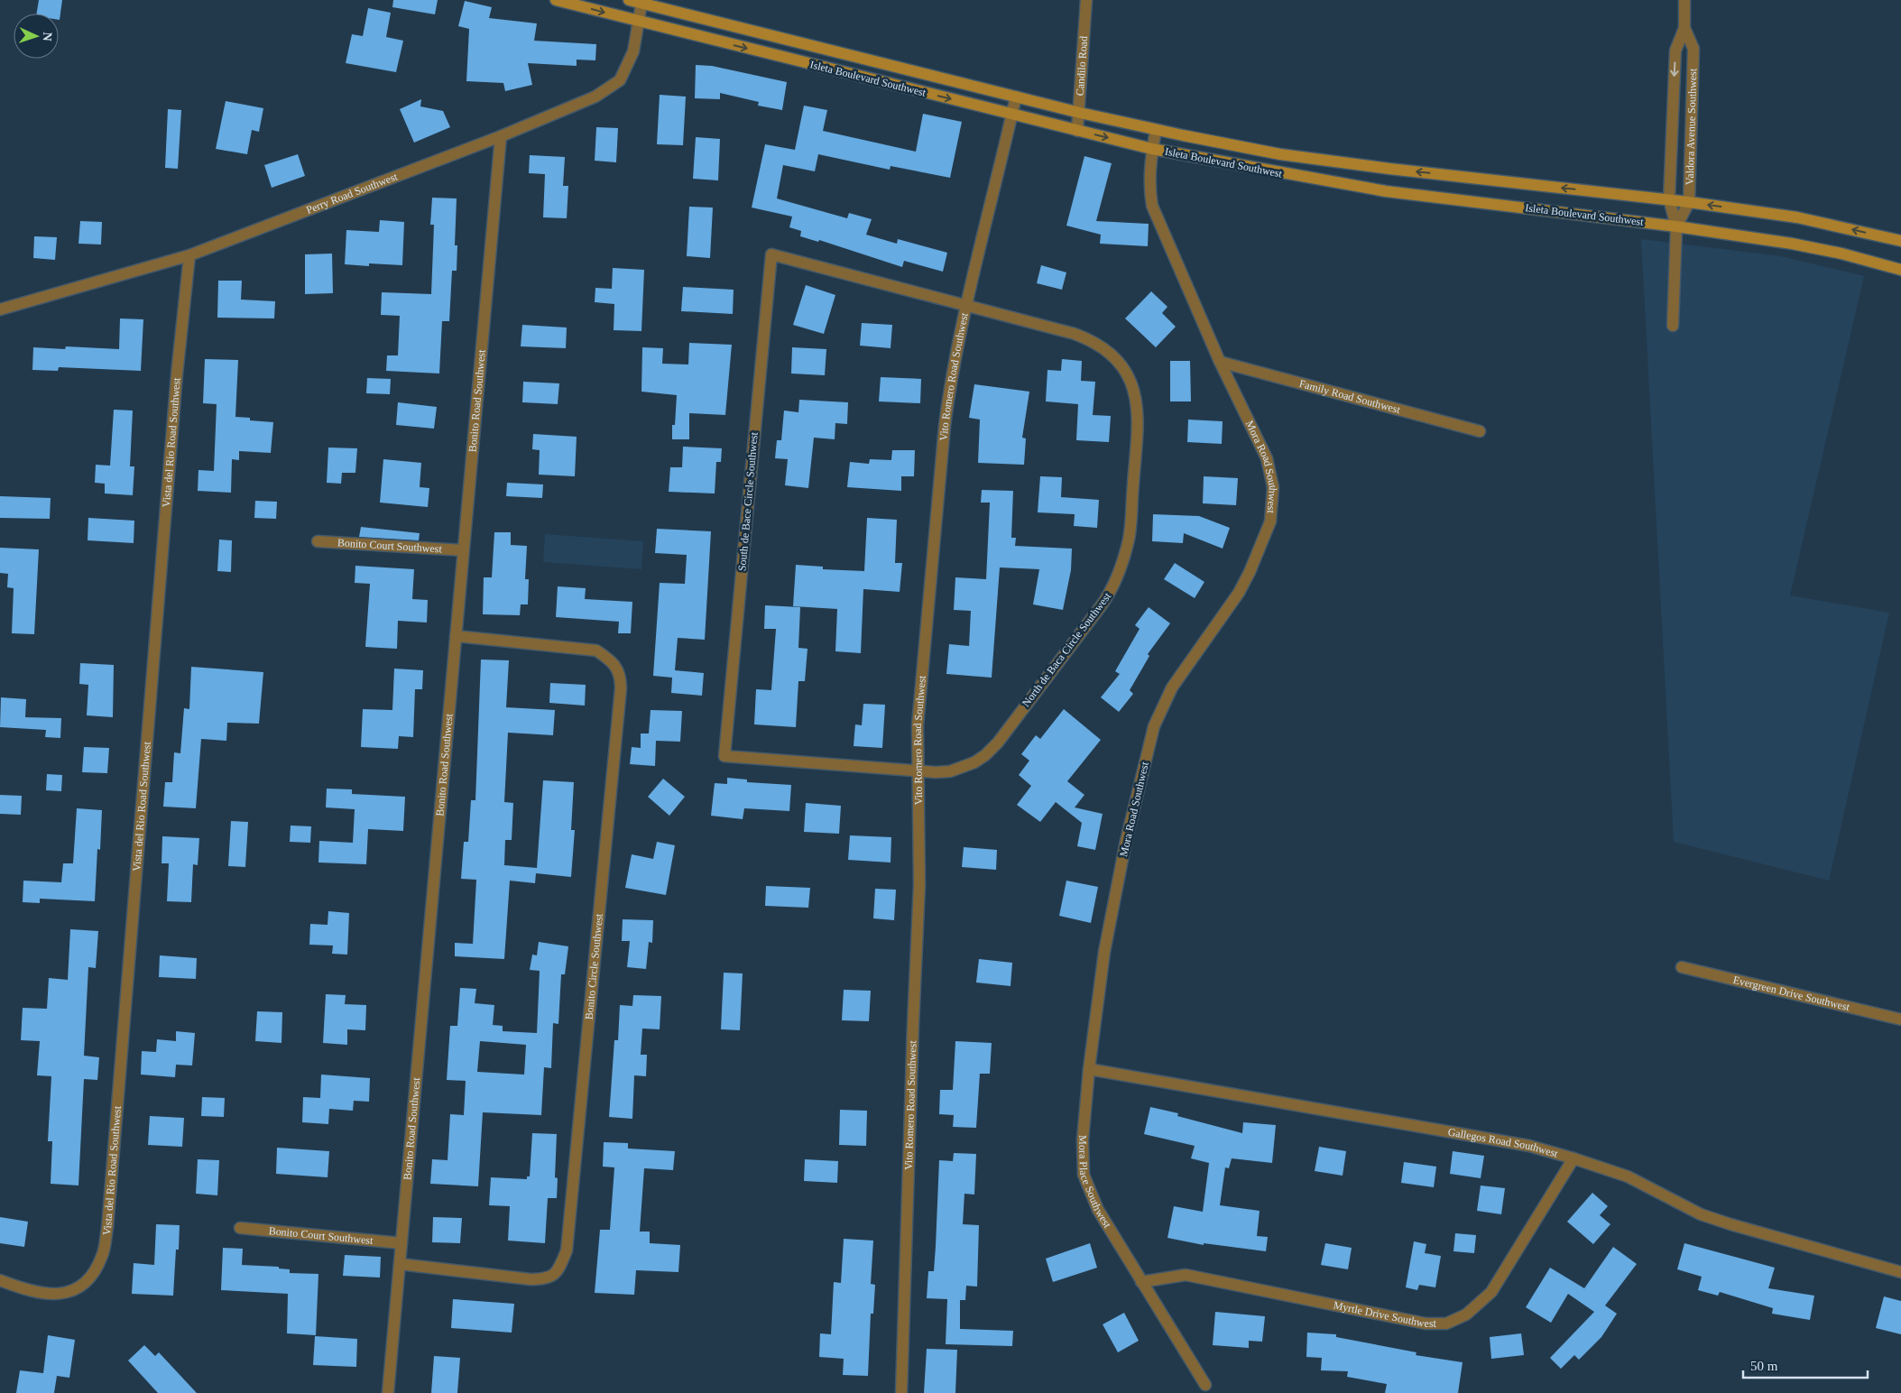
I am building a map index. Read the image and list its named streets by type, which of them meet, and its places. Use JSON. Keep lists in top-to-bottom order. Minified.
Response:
{"streets":{"main road":["Isleta Boulevard Southwest"],"street":["Candilo Road","Valdora Avenue Southwest","Perry Road Southwest","Vito Romero Road Southwest","Family Road Southwest","Bonito Road Southwest","Vista del Rio Road Southwest","Mora Road Southwest","South de Bace Circle Southwest","Bonito Court Southwest","North de Baca Circle Southwest","Bonito Circle Southwest","Evergreen Drive Southwest","Gallegos Road Southwest","Mora Place Southwest","Myrtle Drive Southwest"]},"crossings":[["Candilo Road","Isleta Boulevard Southwest"],["Isleta Boulevard Southwest","Valdora Avenue Southwest"],["Isleta Boulevard Southwest","Perry Road Southwest"],["Isleta Boulevard Southwest","Vito Romero Road Southwest"],["Isleta Boulevard Southwest","Mora Road Southwest"],["Perry Road Southwest","Bonito Road Southwest"],["Perry Road Southwest","Vista del Rio Road Southwest"],["Vito Romero Road Southwest","South de Bace Circle Southwest"],["Vito Romero Road Southwest","North de Baca Circle Southwest"],["Family Road Southwest","Mora Road Southwest"],["Bonito Road Southwest","Bonito Court Southwest"],["Bonito Road Southwest","Bonito Circle Southwest"],["Mora Road Southwest","Mora Place Southwest"],["South de Bace Circle Southwest","North de Baca Circle Southwest"],["Gallegos Road Southwest","Mora Place Southwest"],["Gallegos Road Southwest","Myrtle Drive Southwest"],["Mora Place Southwest","Myrtle Drive Southwest"]],"scale_bar":"50 m","north":"right"}
